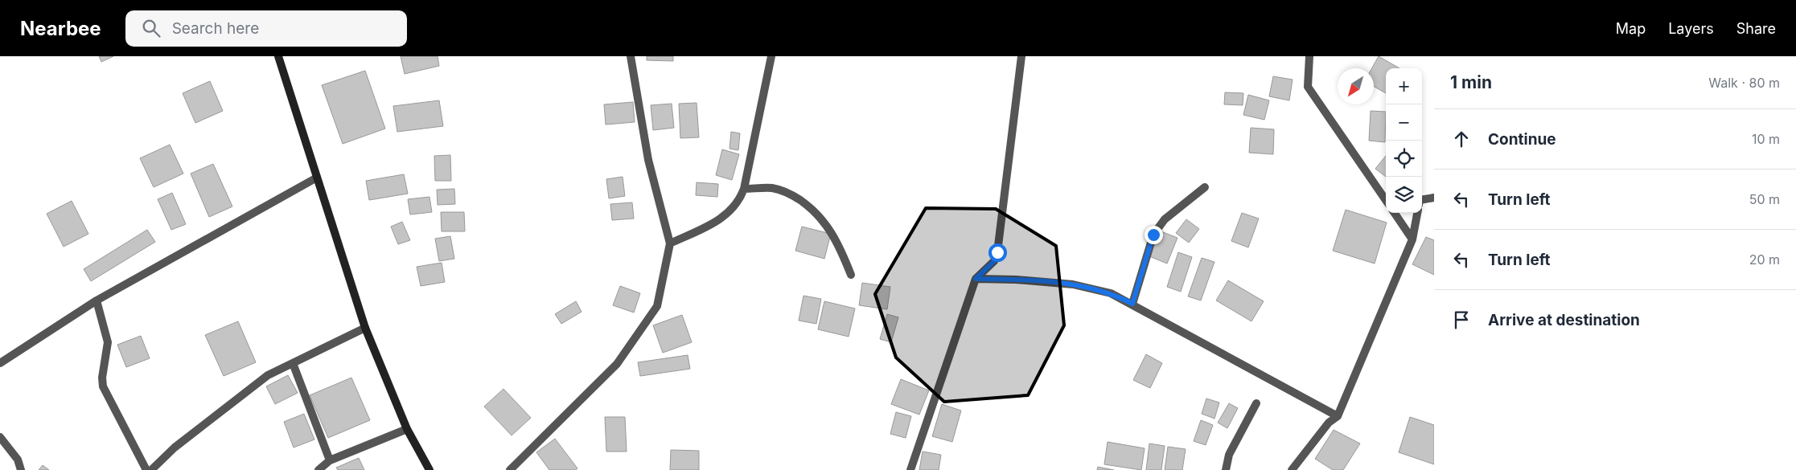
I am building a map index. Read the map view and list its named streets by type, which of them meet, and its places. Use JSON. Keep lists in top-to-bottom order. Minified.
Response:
{"north":"bottom left","page":{"header":"Nearbee","search":"Search here","nav":["Map","Layers","Share"],"heading":["1 min","Walk · 80 m"],"map_buttons":["+","−"],"list":[["Continue","10 m"],["Turn left","50 m"],["Turn left","20 m"],"Arrive at destination"]}}
